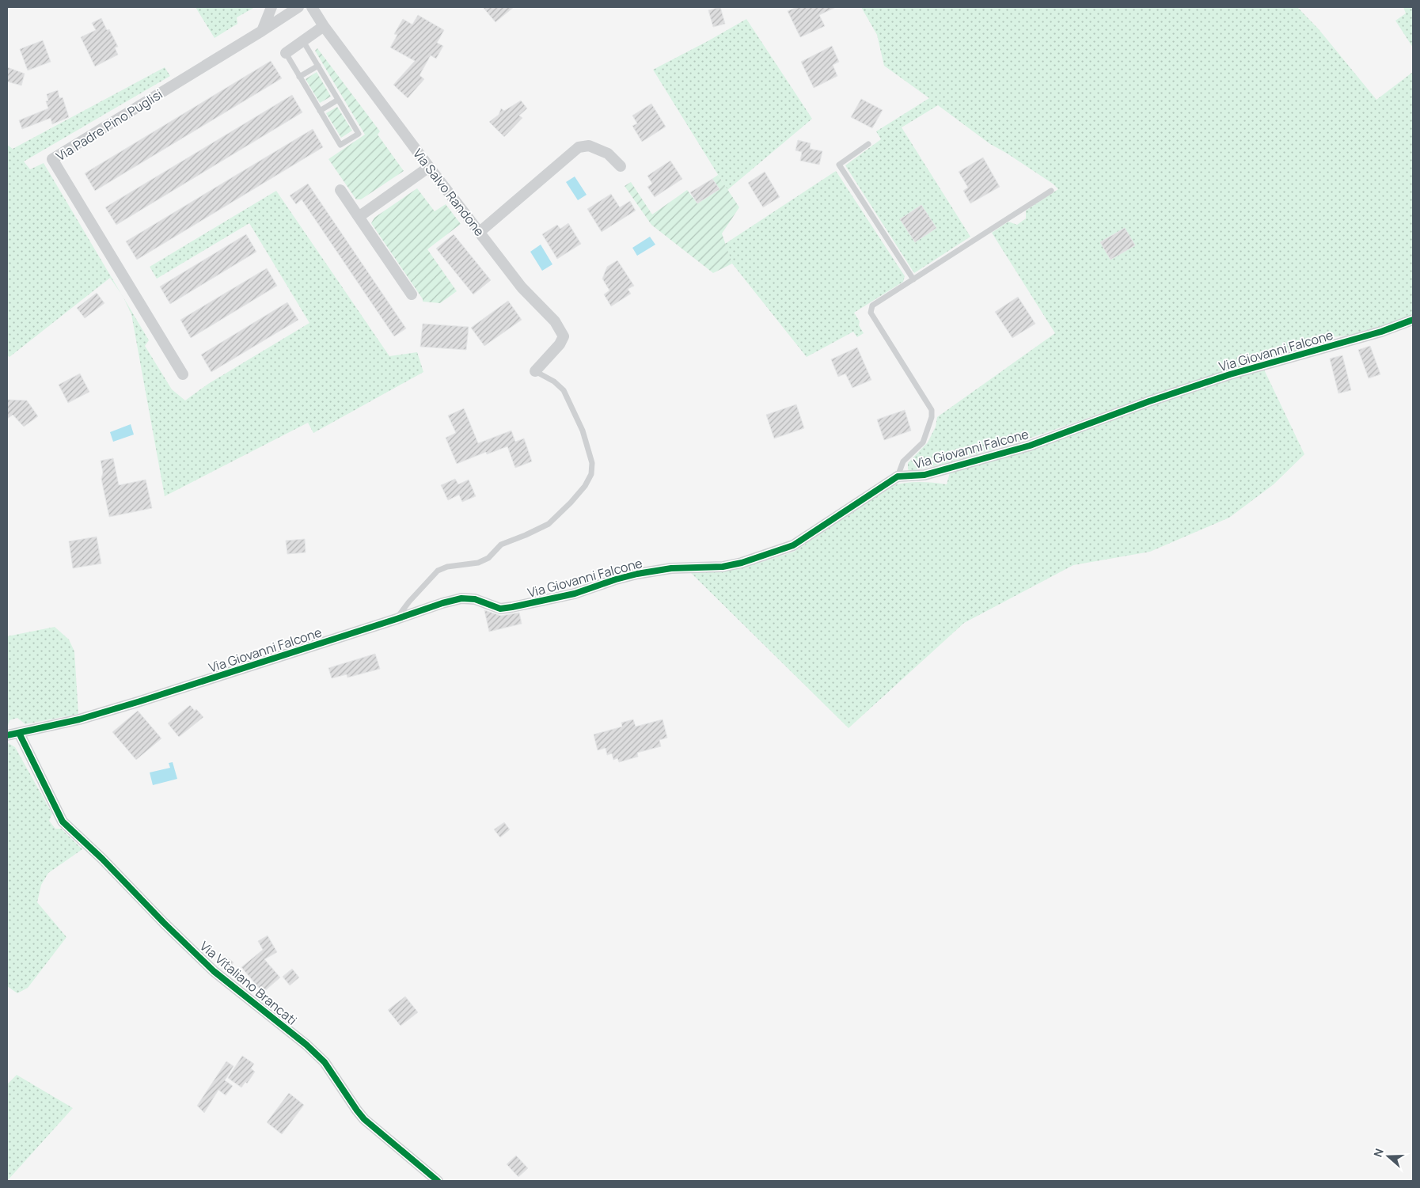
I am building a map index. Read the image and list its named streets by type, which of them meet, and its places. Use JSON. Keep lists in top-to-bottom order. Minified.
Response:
{"streets":{"street":["Via Padre Pino Puglisi","Via Salvo Randone","Via Giovanni Falcone","Via Vitaliano Brancati"]},"crossings":[["Via Giovanni Falcone","Via Vitaliano Brancati"]],"north":"left"}
